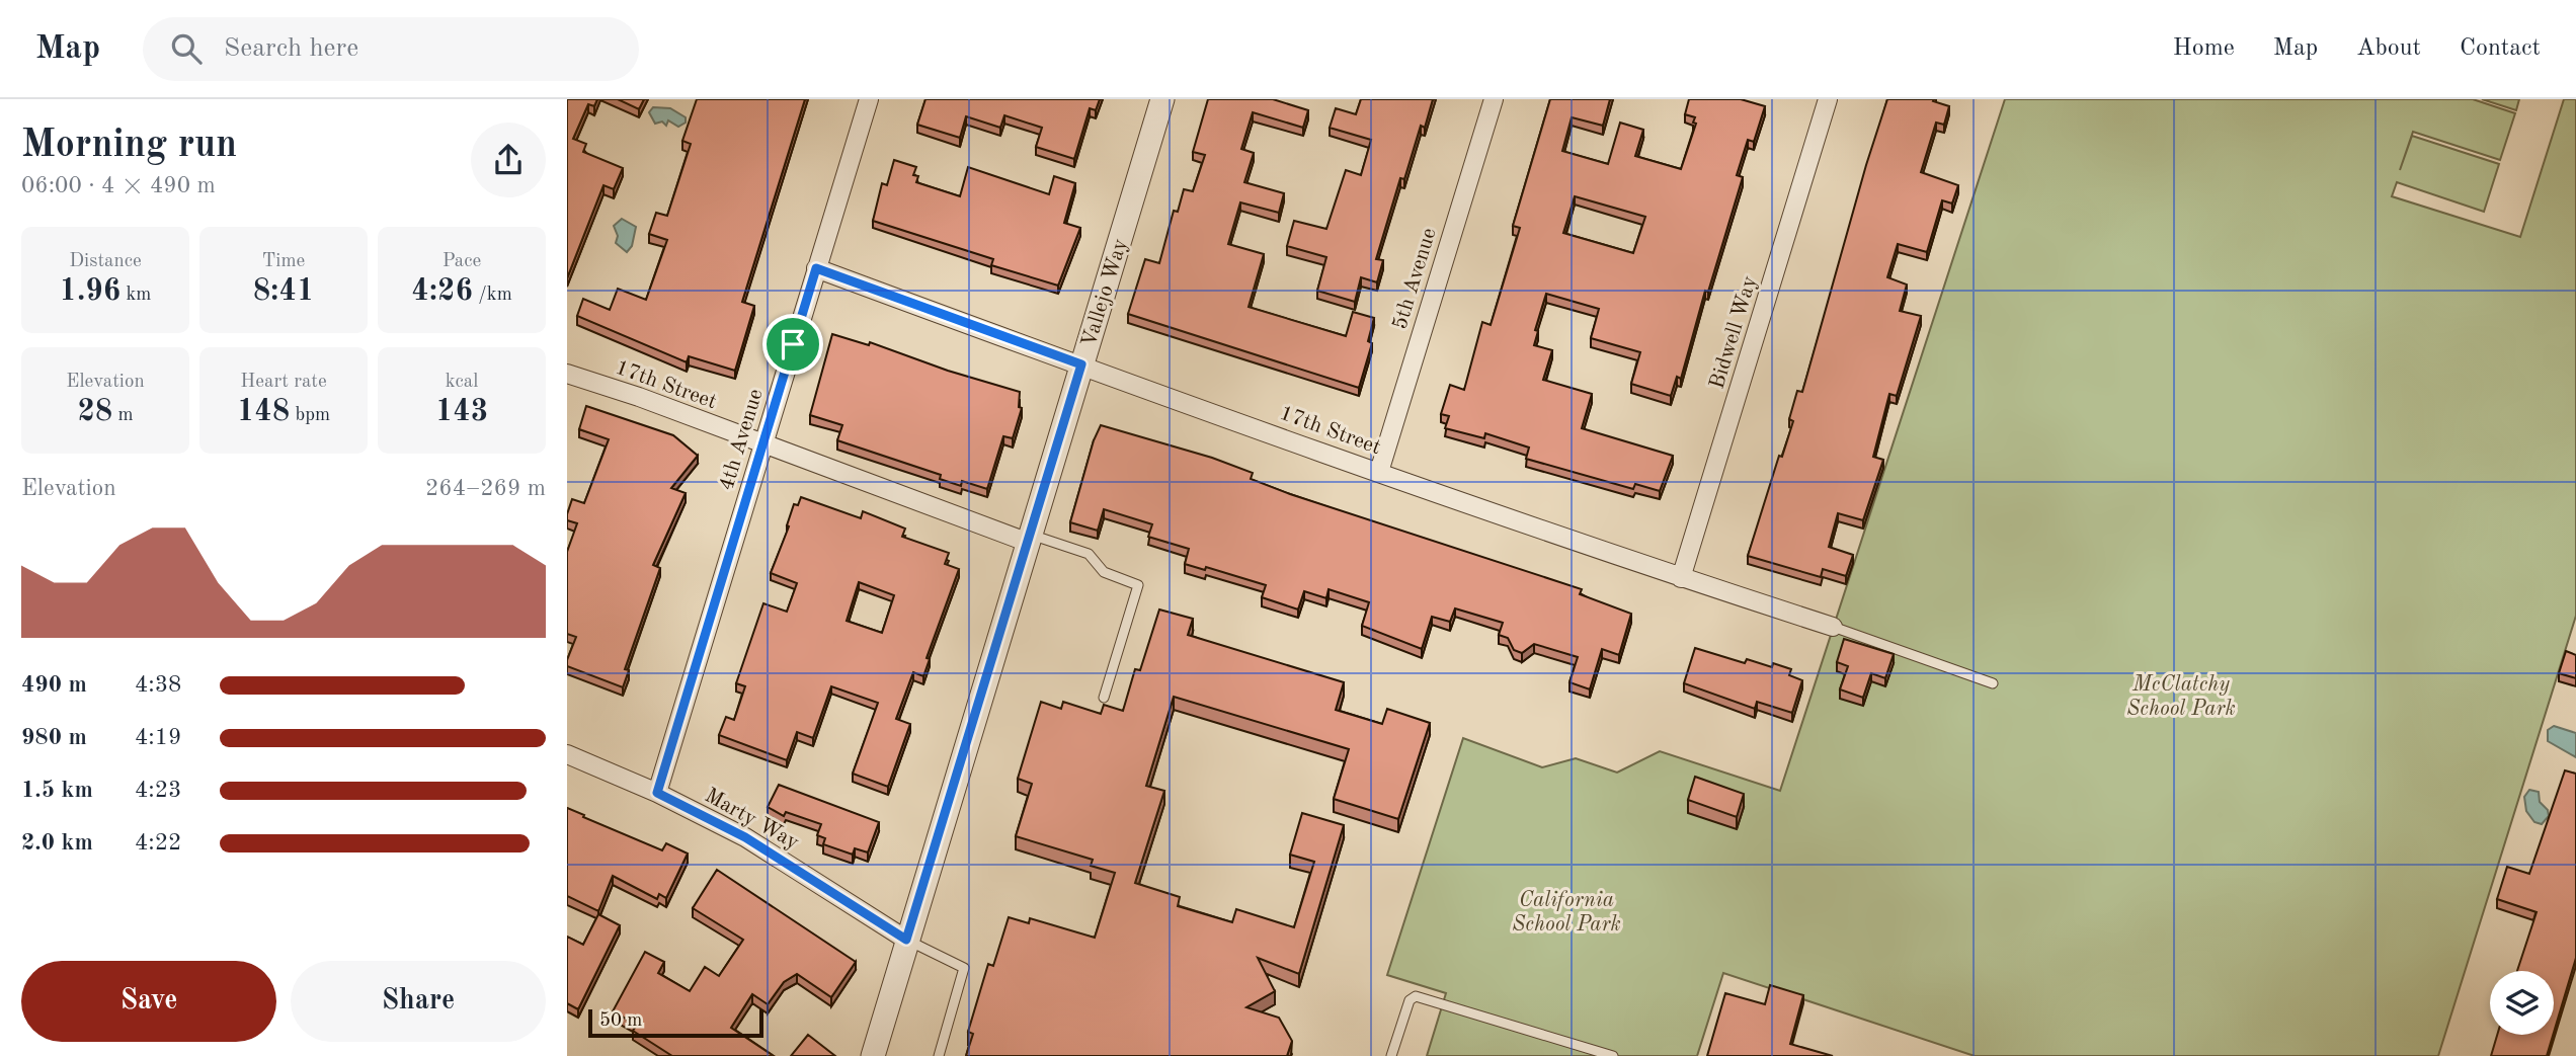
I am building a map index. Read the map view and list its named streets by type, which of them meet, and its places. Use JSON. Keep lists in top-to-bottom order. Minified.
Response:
{"streets":{"street":["5th Avenue","Vallejo Way","Bidwell Way","17th Street","4th Avenue","Marty Way"]},"crossings":[["5th Avenue","17th Street"],["Vallejo Way","17th Street"],["Vallejo Way","Marty Way"],["Bidwell Way","17th Street"],["17th Street","4th Avenue"],["4th Avenue","Marty Way"]],"parks":["McClatchy School Park","California School Park"],"scale_bar":"50 m","page":{"header":"Map","search":"Search here","nav":["Home","Map","About","Contact"],"heading":["Morning run","06:00 · 4 × 490 m"],"stats":[["Distance","1.96 km"],["Time","8:41"],["Pace","4:26 /km"],["Elevation","28 m"],["Heart rate","148 bpm"],["kcal","143"]],"chart":["Elevation","264–269 m"],"list":[{"name":"490 m","note":"4:38"},{"name":"980 m","note":"4:19"},{"name":"1.5 km","note":"4:23"},{"name":"2.0 km","note":"4:22"}],"buttons":["Save","Share"],"scale":"50 m"}}
